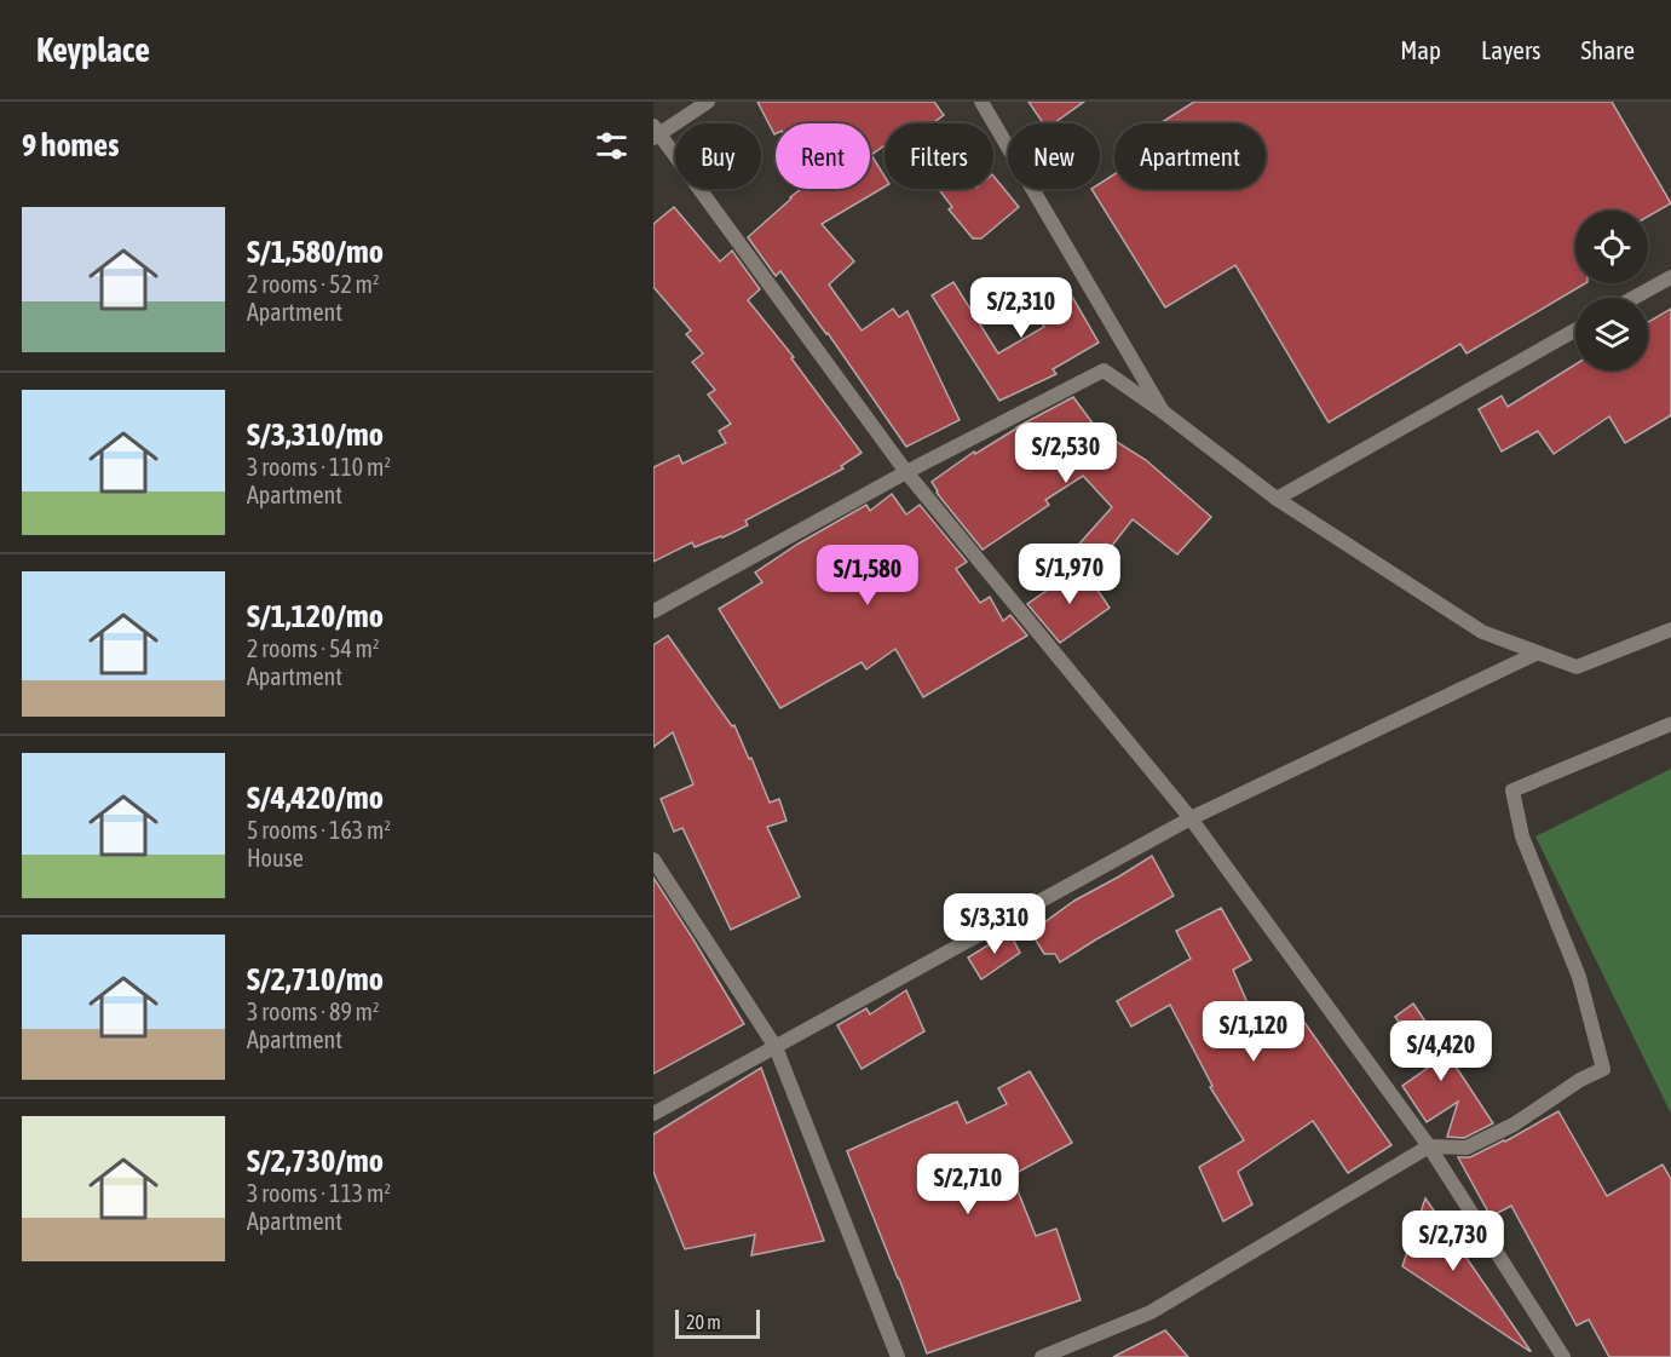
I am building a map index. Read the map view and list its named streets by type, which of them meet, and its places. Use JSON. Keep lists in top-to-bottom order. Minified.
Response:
{"scale_bar":"20 m","page":{"header":"Keyplace","nav":["Map","Layers","Share"],"heading":"9 homes","chip":["Buy","Rent","Filters","New","Apartment"],"list":[{"name":"S/1,580/mo","note":"2 rooms · 52 m² · Apartment"},{"name":"S/3,310/mo","note":"3 rooms · 110 m² · Apartment"},{"name":"S/1,120/mo","note":"2 rooms · 54 m² · Apartment"},{"name":"S/4,420/mo","note":"5 rooms · 163 m² · House"},{"name":"S/2,710/mo","note":"3 rooms · 89 m² · Apartment"},{"name":"S/2,730/mo","note":"3 rooms · 113 m² · Apartment"}],"price":["S/2,310","S/2,530","S/1,970","S/1,580","S/3,310","S/1,120","S/4,420","S/2,710","S/2,730"],"scale":"20 m"}}
